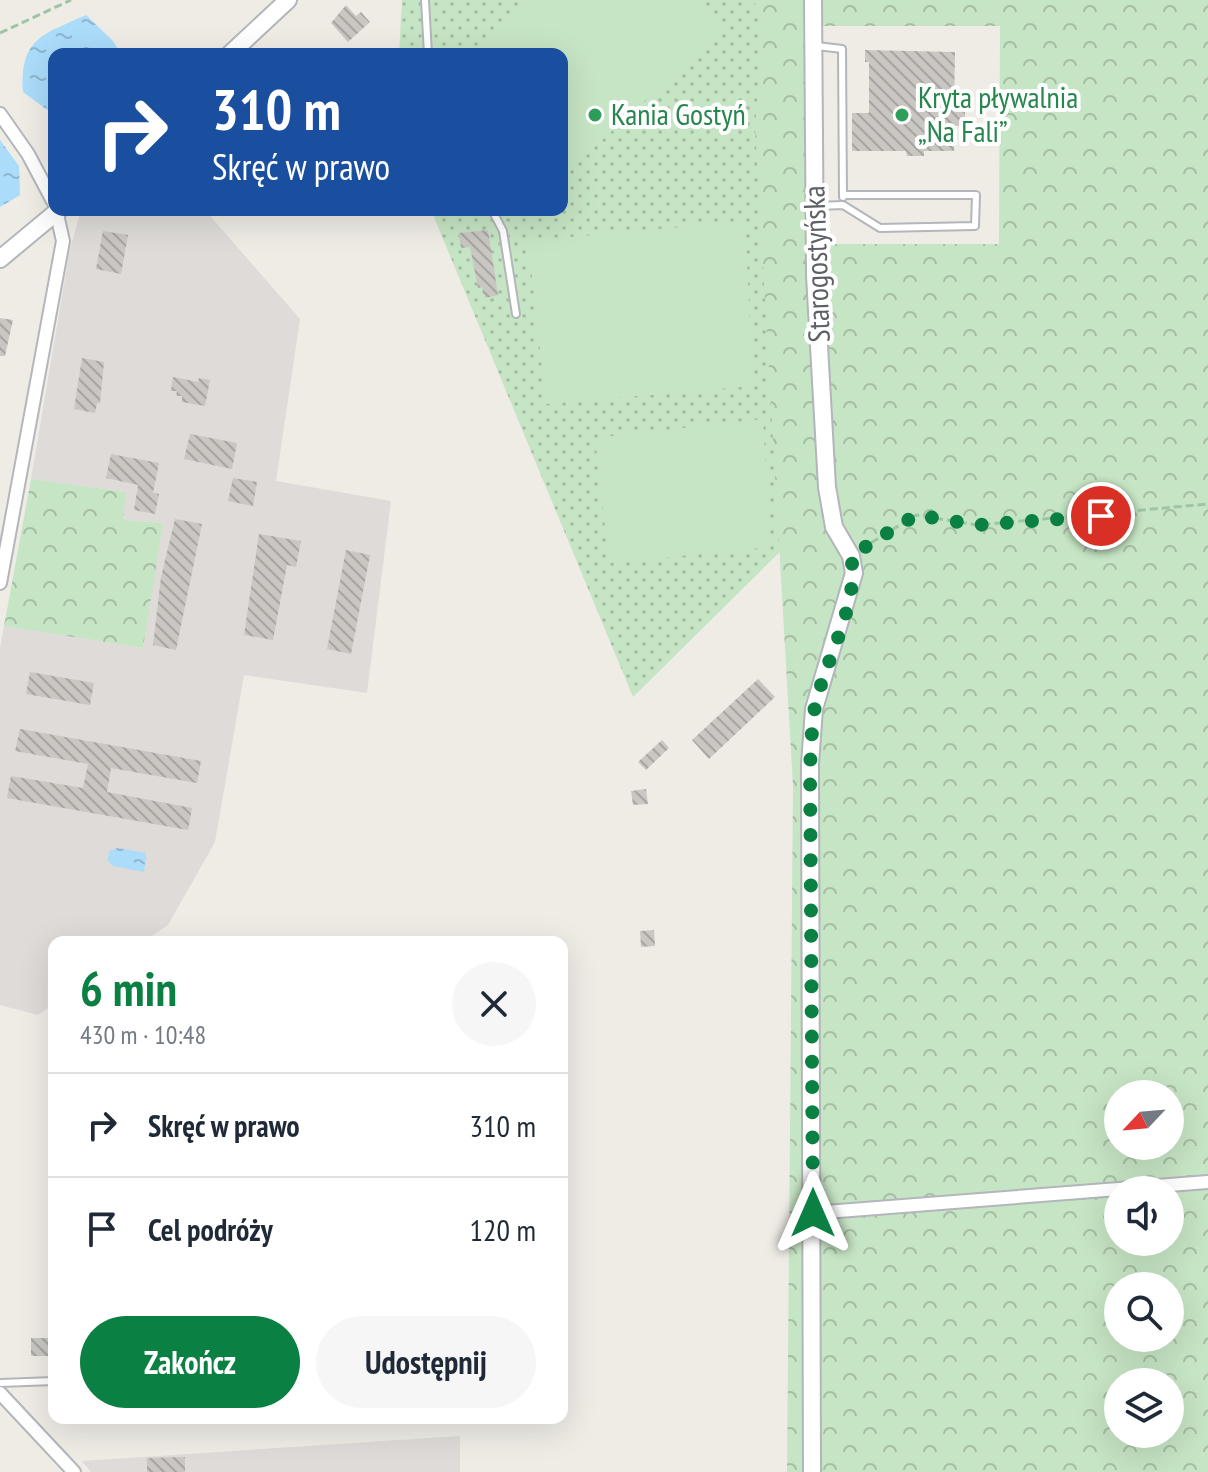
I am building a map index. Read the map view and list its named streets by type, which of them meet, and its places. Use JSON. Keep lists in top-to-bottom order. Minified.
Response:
{"streets":{"street":["Starogostyńska"]},"places":["Kania Gostyń","Kryta pływalnia „Na Fali”"],"north":"bottom left","page":{"turn":["310 m","Skręć w prawo"],"heading":["6 min","430 m · 10:48"],"list":[{"name":"Skręć w prawo","value":"310 m"},{"name":"Cel podróży","value":"120 m"}],"buttons":["Zakończ","Udostępnij"]}}
